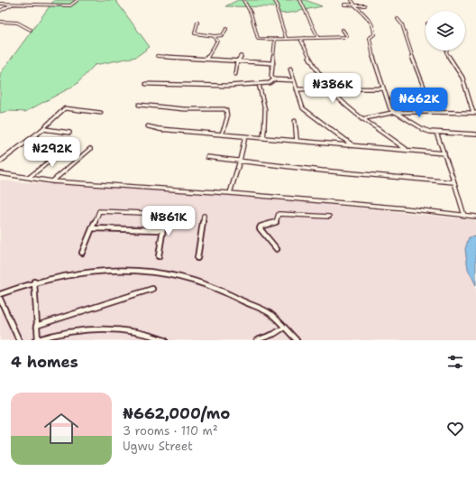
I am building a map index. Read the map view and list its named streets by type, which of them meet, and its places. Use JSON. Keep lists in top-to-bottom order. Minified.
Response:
{"page":{"price":["₦386K","₦662K","₦292K","₦861K"],"heading":"4 homes","list":[{"name":"₦662,000/mo","note":"3 rooms · 110 m² · Ugwu Street"}]}}
